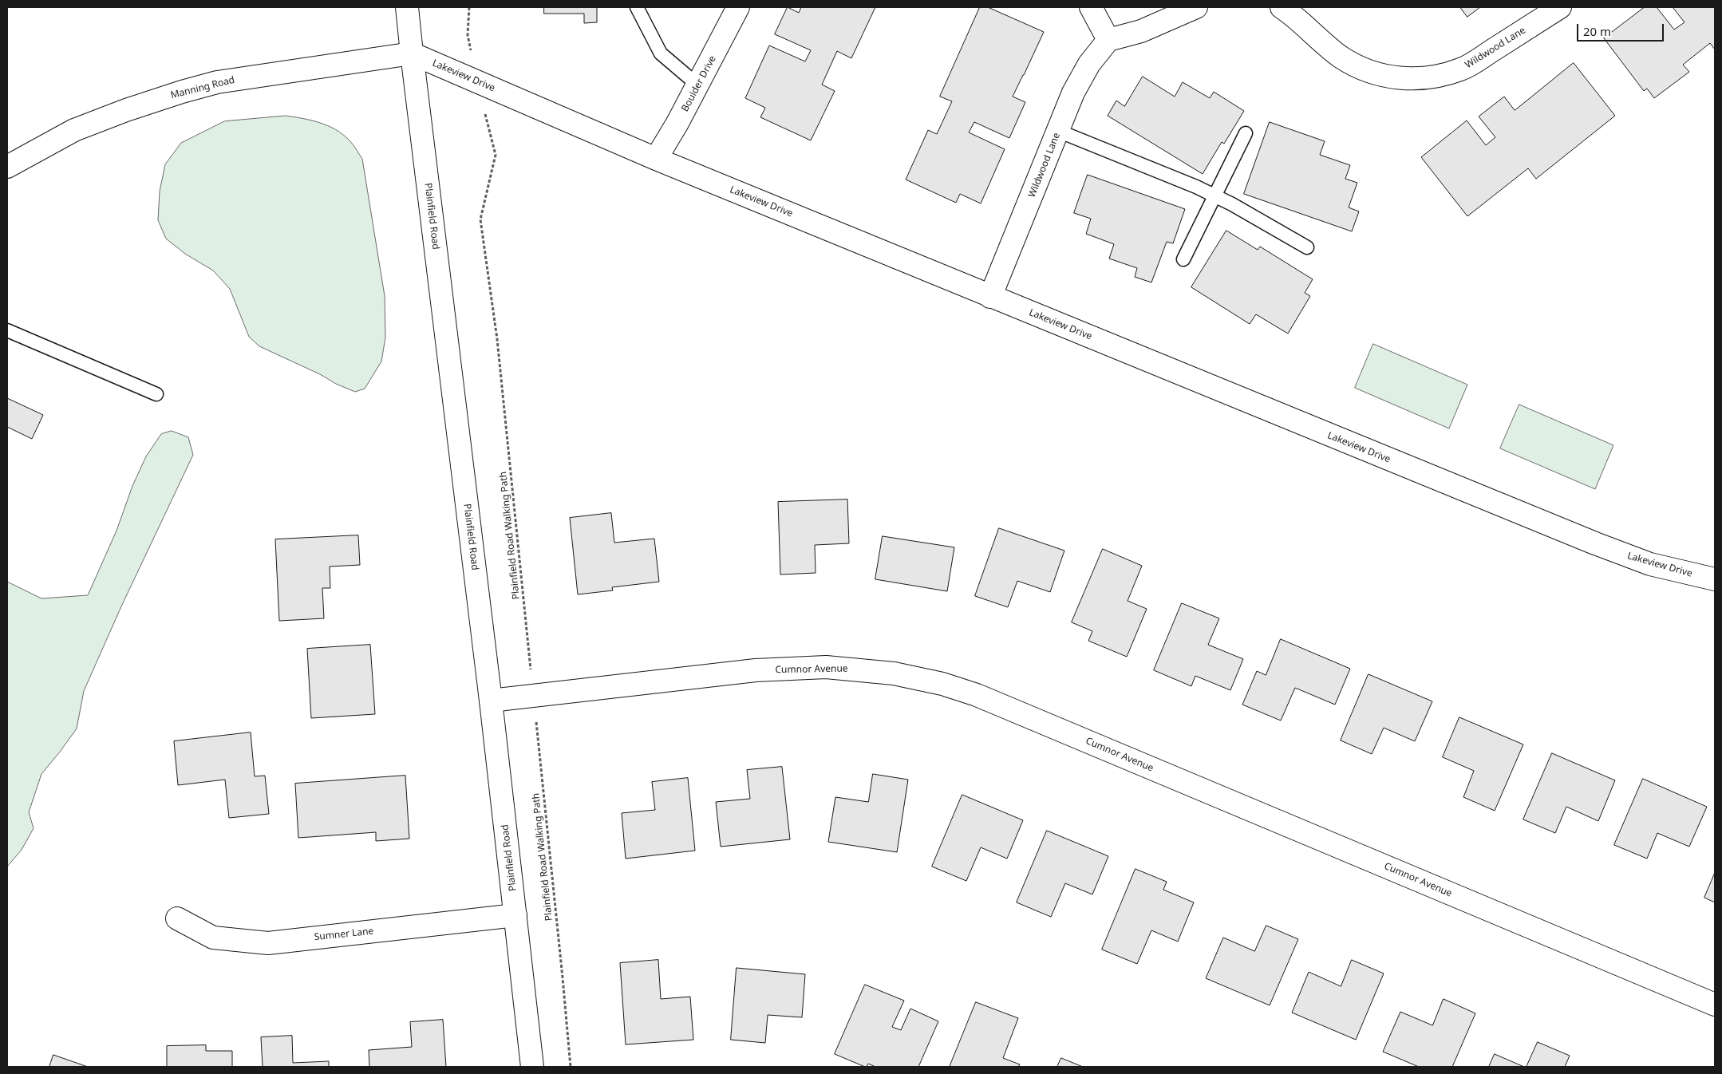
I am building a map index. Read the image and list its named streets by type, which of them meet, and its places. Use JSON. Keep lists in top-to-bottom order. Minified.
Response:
{"streets":{"street":["Wildwood Lane","Lakeview Drive","Boulder Drive","Manning Road","Plainfield Road","Cumnor Avenue","Sumner Lane"],"path":["Plainfield Road Walking Path"]},"crossings":[["Wildwood Lane","Lakeview Drive"],["Lakeview Drive","Boulder Drive"],["Lakeview Drive","Manning Road"],["Lakeview Drive","Plainfield Road"],["Lakeview Drive","Plainfield Road Walking Path"],["Manning Road","Plainfield Road"],["Plainfield Road","Cumnor Avenue"],["Plainfield Road","Sumner Lane"],["Plainfield Road Walking Path","Cumnor Avenue"]],"scale_bar":"20 m"}
